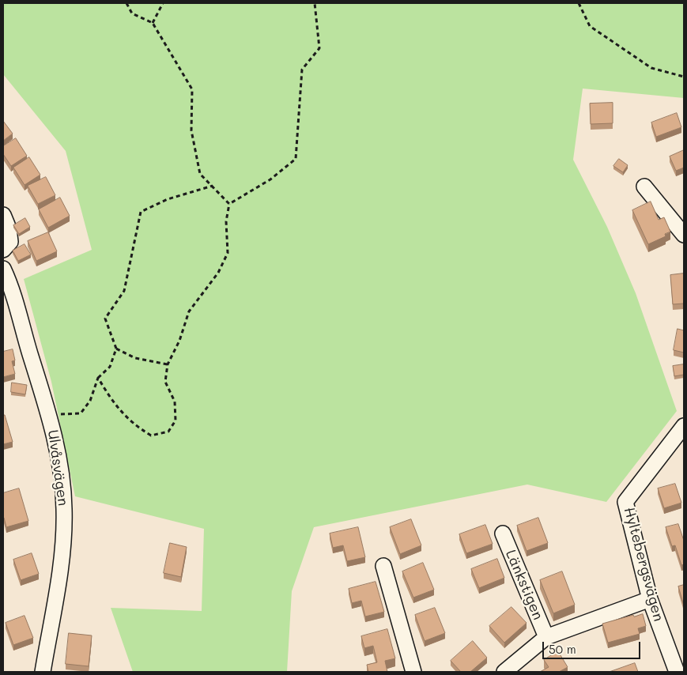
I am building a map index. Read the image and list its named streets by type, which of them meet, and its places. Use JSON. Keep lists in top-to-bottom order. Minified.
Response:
{"streets":{"street":["Ulvåsvägen","Hyltebergsvägen","Länkstigen"]},"scale_bar":"50 m"}
